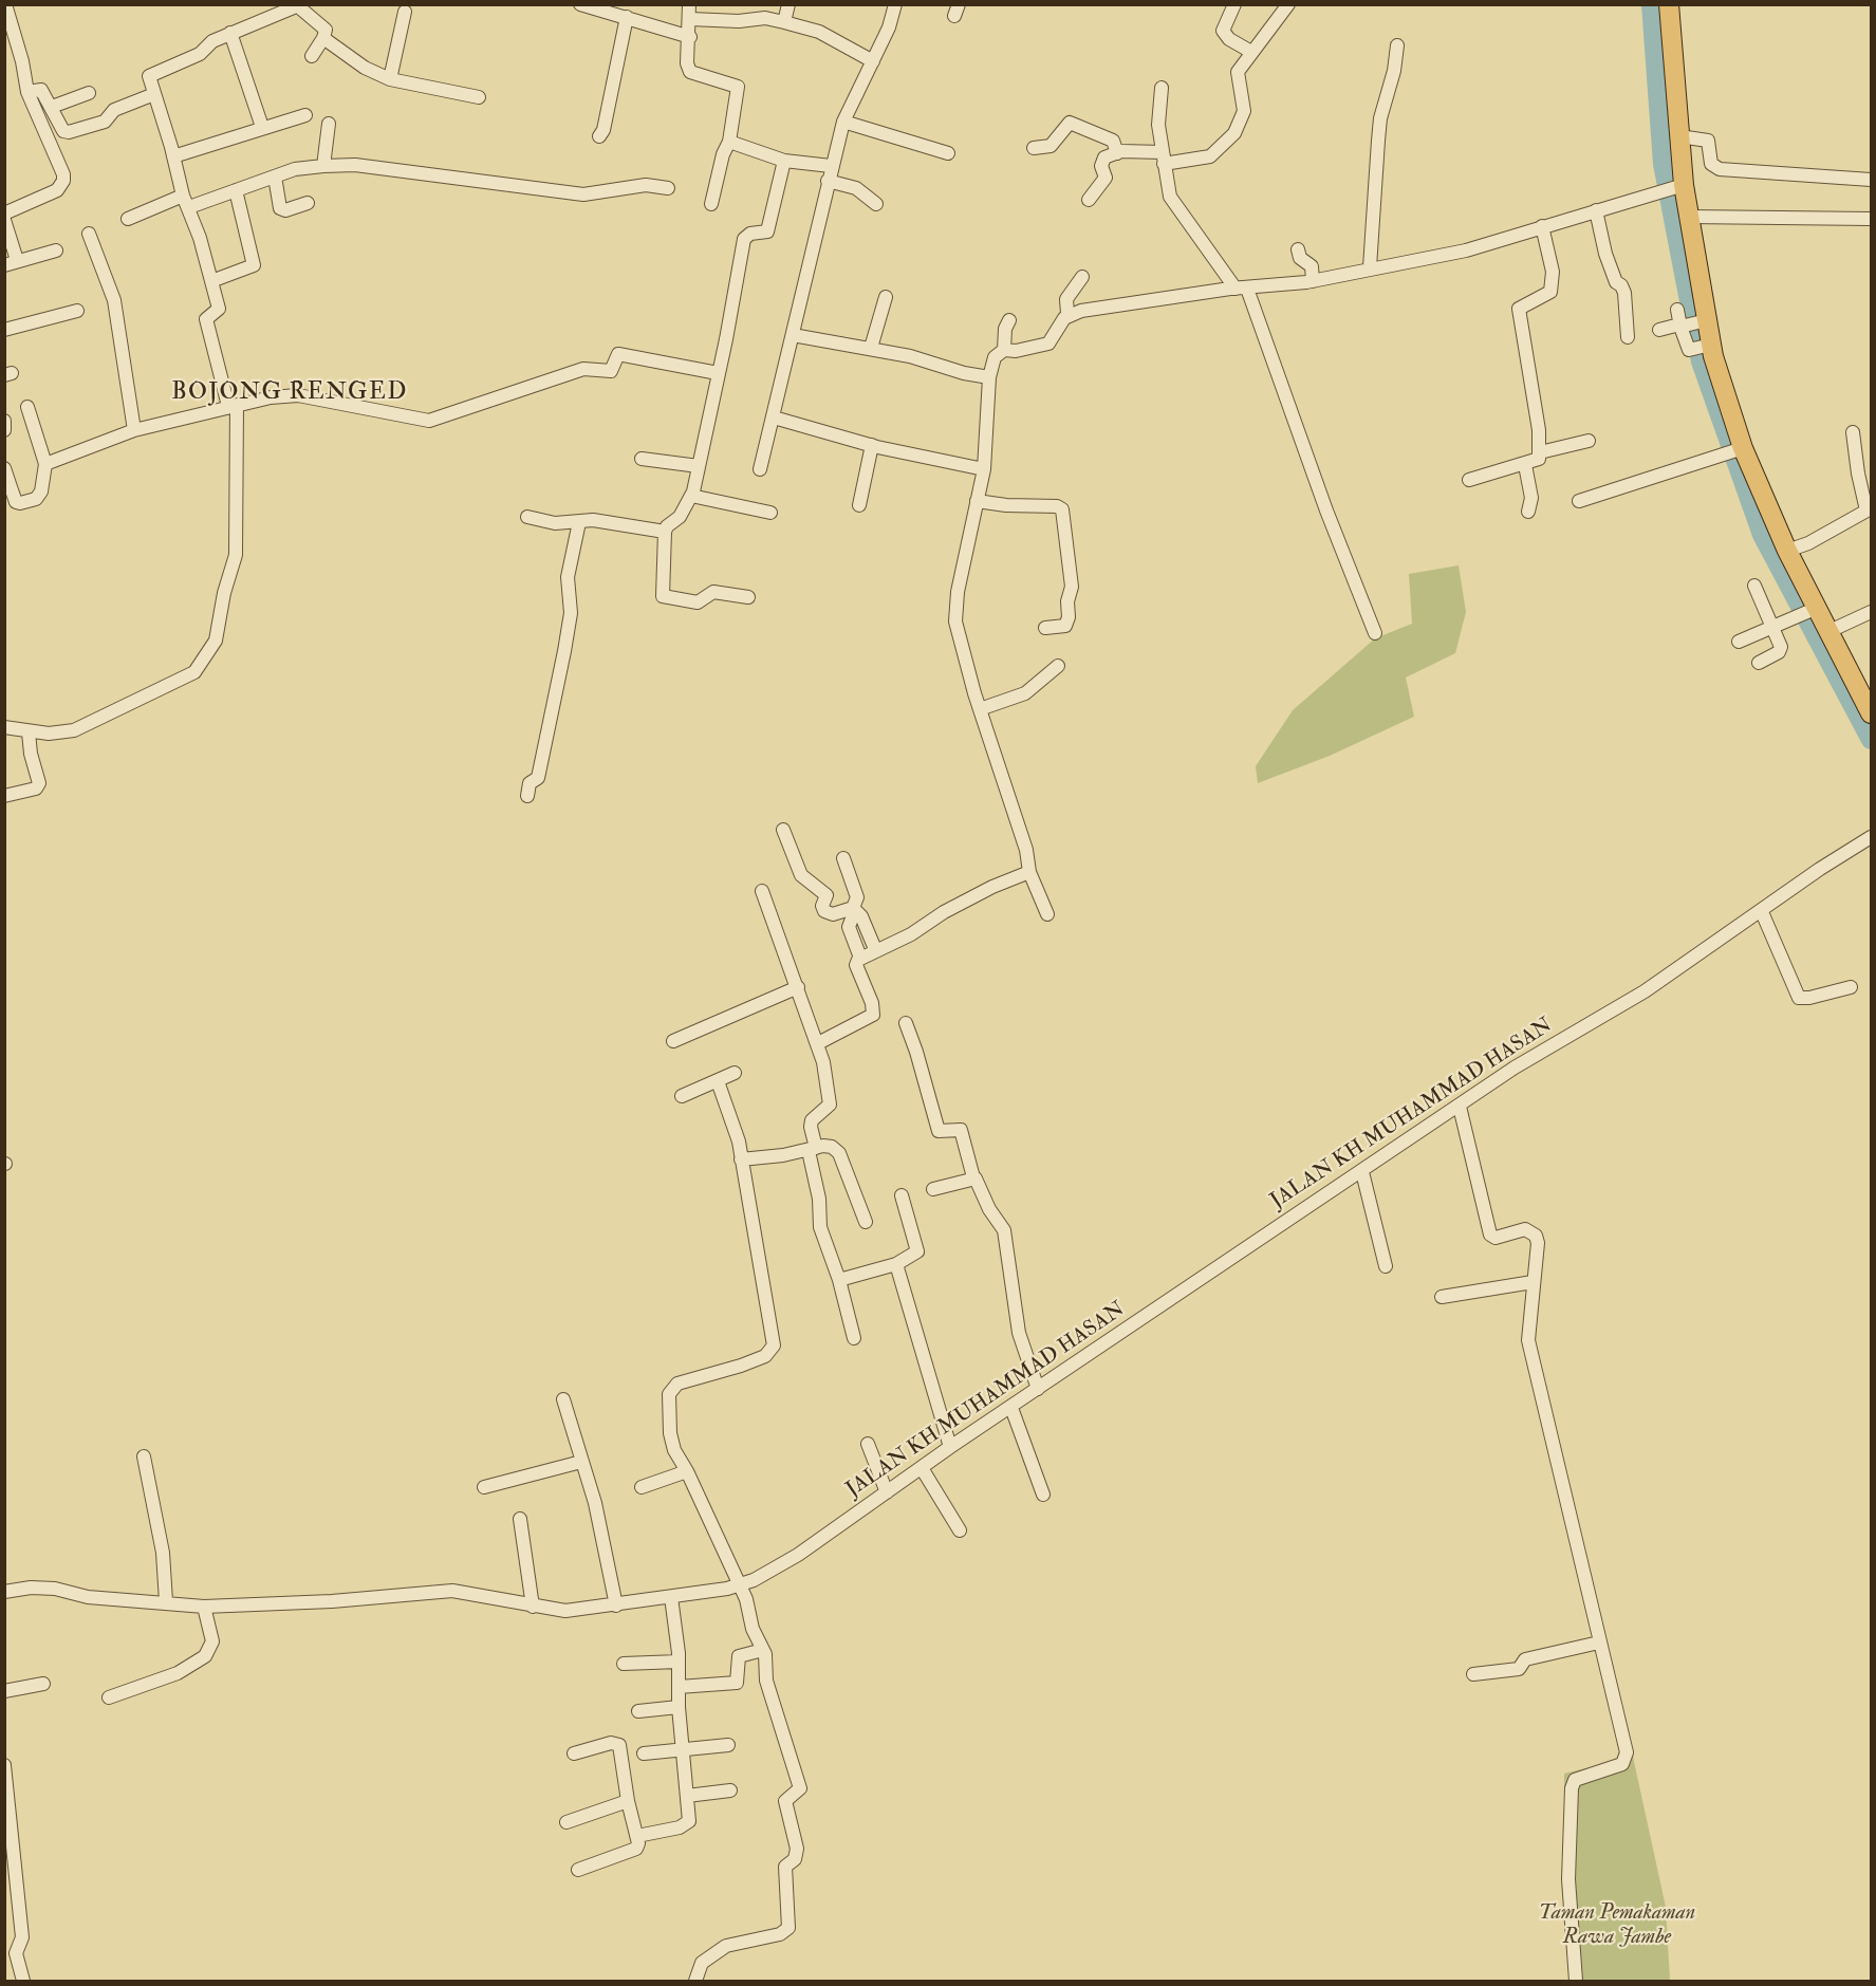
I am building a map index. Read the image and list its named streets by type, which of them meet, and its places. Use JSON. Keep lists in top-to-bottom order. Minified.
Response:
{"streets":{"street":["JALAN KH MUHAMMAD HASAN"]},"districts":["BOJONG RENGED"],"parks":["Taman Pemakaman Rawa Jambe"]}
